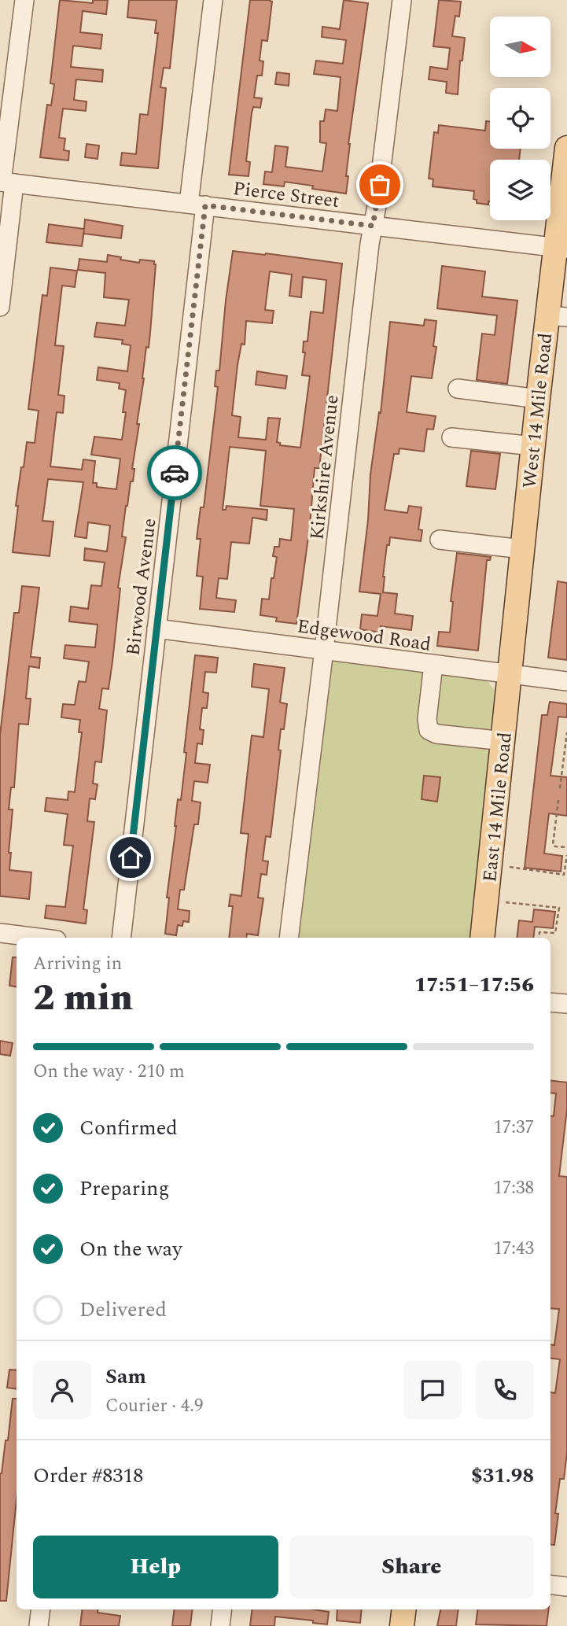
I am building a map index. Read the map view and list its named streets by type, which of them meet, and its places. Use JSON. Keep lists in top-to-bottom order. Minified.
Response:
{"streets":{"main road":["West 14 Mile Road","East 14 Mile Road"],"street":["Pierce Street","Kirkshire Avenue","Birwood Avenue","Edgewood Road"]},"crossings":[["Pierce Street","West 14 Mile Road"],["Pierce Street","Kirkshire Avenue"],["Pierce Street","Birwood Avenue"],["West 14 Mile Road","Edgewood Road"],["West 14 Mile Road","East 14 Mile Road"],["Kirkshire Avenue","Edgewood Road"],["Birwood Avenue","Edgewood Road"],["Edgewood Road","East 14 Mile Road"]],"north":"right","page":{"heading":["2 min","Arriving in","17:51–17:56"],"panel":["Sam","Courier · 4.9","Order #8318","$31.98"],"bar":"On the way · 210 m","list":[["Confirmed","17:37"],["Preparing","17:38"],["On the way","17:43"],"Delivered"],"buttons":["Help","Share"]}}
